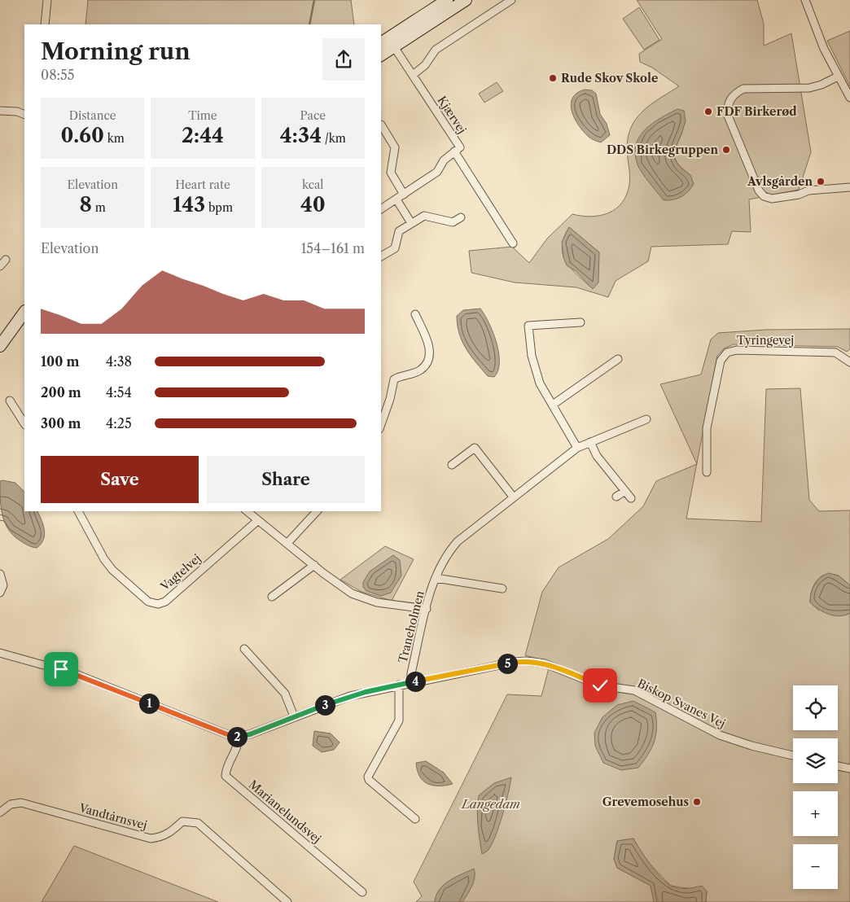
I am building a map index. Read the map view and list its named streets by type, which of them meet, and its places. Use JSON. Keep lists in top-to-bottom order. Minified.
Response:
{"streets":{"street":["Kjærvej","Tyringevej","Vagtelvej","Traneholmen","Biskop Svanes Vej","Marianelundsvej","Vandtårnsvej"]},"crossings":[["Traneholmen","Biskop Svanes Vej"],["Biskop Svanes Vej","Marianelundsvej"]],"water":["Langedam"],"places":["Rude Skov Skole","FDF Birkerød","DDS Birkegruppen","Avlsgården","Grevemosehus"],"page":{"heading":["Morning run","08:55"],"stats":[["Distance","0.60 km"],["Time","2:44"],["Pace","4:34 /km"],["Elevation","8 m"],["Heart rate","143 bpm"],["kcal","40"]],"chart":["Elevation","154–161 m"],"list":[{"name":"100 m","note":"4:38"},{"name":"200 m","note":"4:54"},{"name":"300 m","note":"4:25"}],"buttons":["Save","Share"],"pins":["5","4","1","3","2"],"map_buttons":["+","−"]}}
